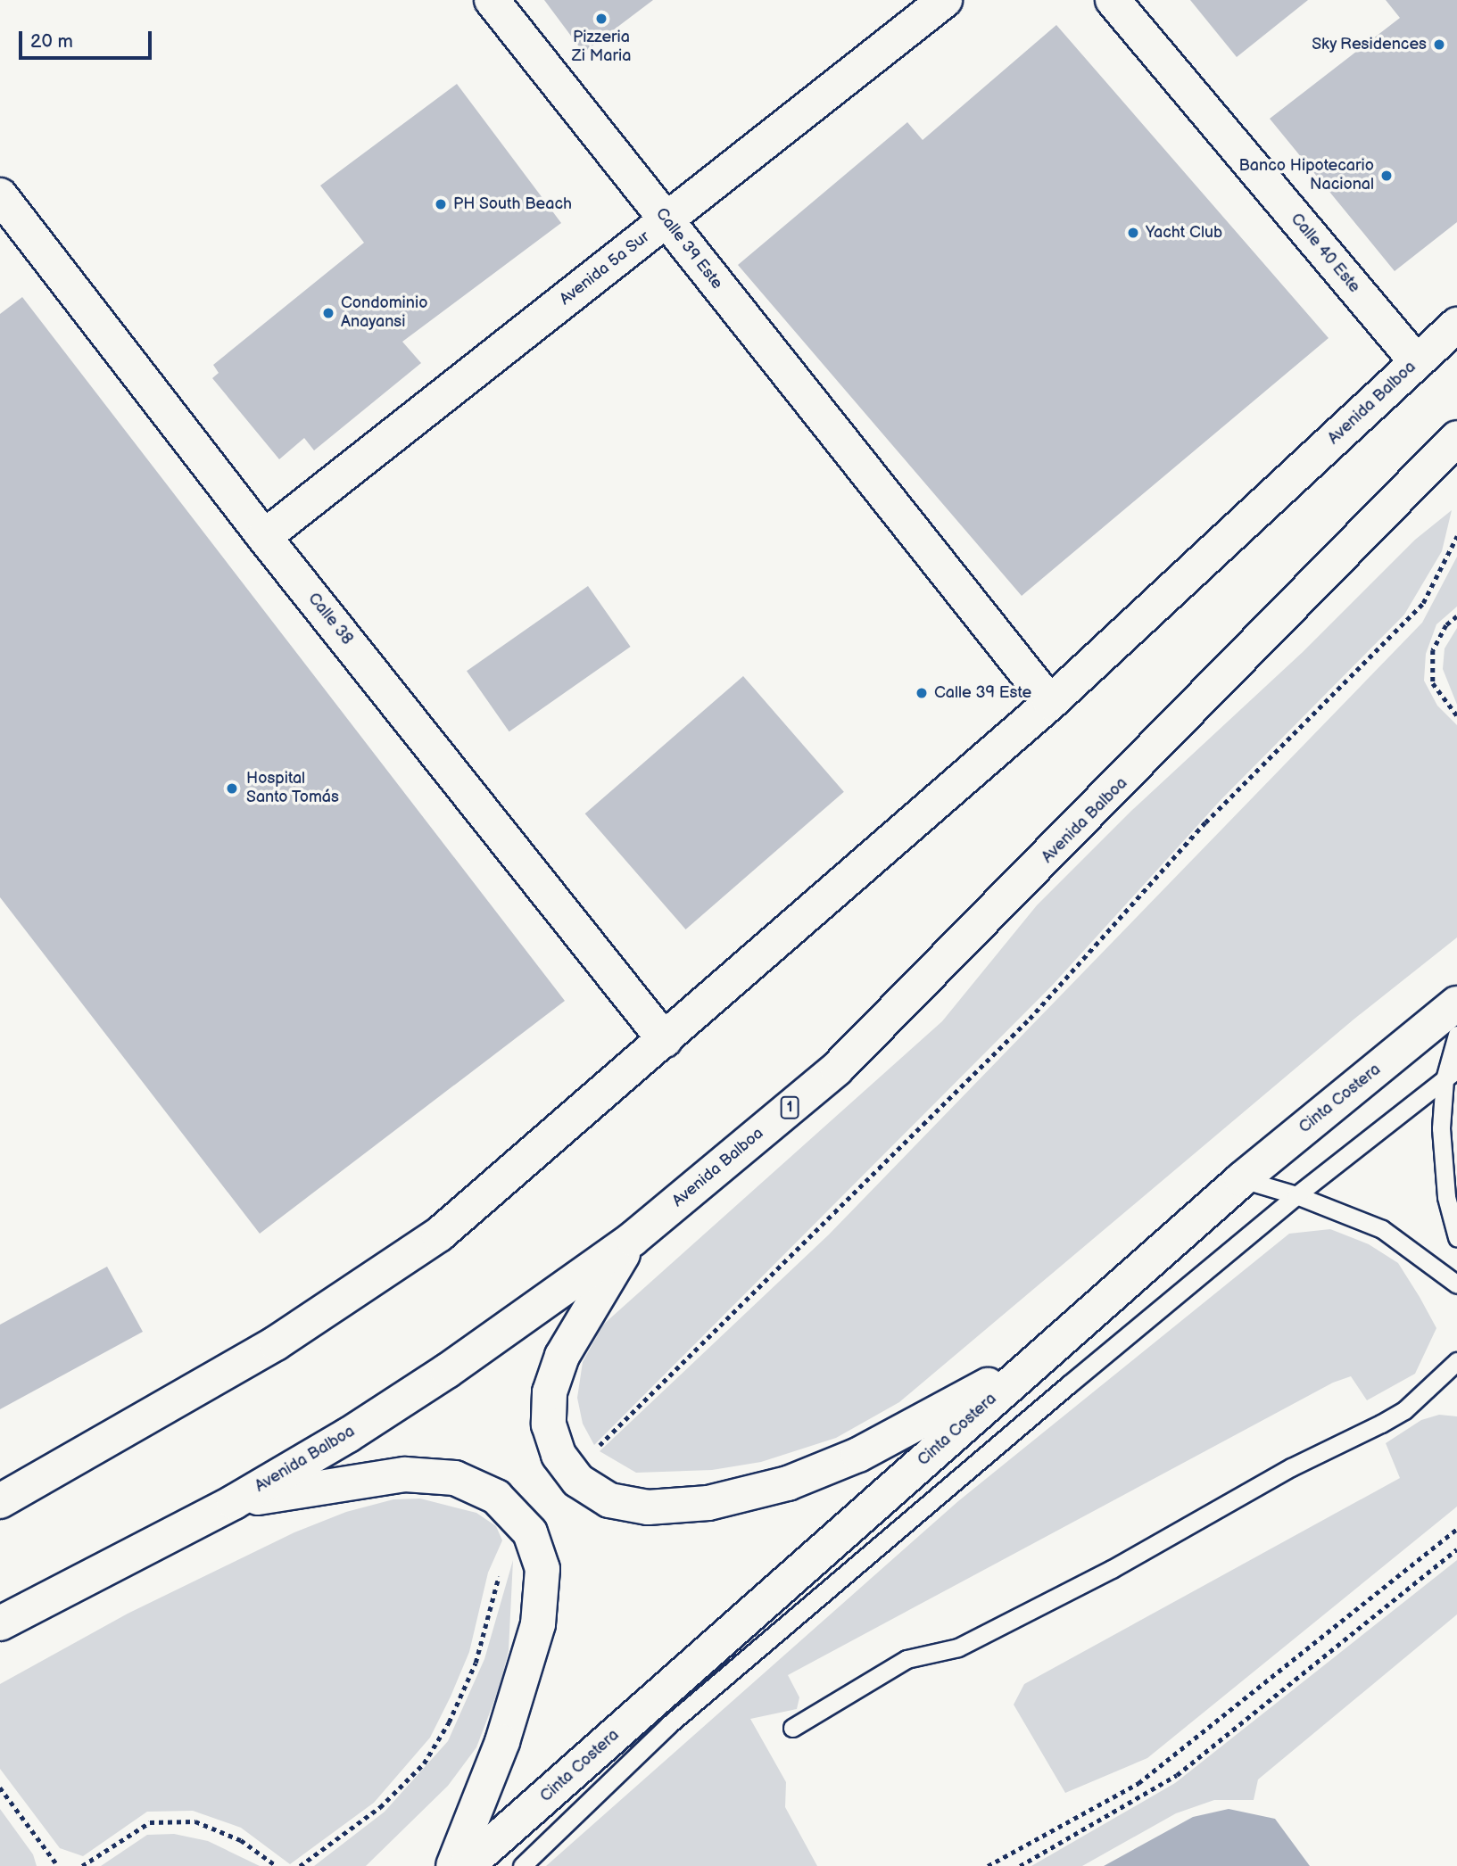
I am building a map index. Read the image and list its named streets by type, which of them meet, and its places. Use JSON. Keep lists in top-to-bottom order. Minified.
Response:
{"streets":{"main road":["Calle 39 Este","Calle 40 Este","Avenida 5a Sur","Avenida Balboa","Calle 38","Cinta Costera","1"]},"crossings":[["Calle 39 Este","Avenida 5a Sur"],["Calle 39 Este","Avenida Balboa"],["Calle 40 Este","Avenida Balboa"],["Avenida 5a Sur","Calle 38"],["Avenida Balboa","Calle 38"]],"places":["Pizzeria Zi Maria","Sky Residences","Banco Hipotecario Nacional","PH South Beach","Yacht Club","Condominio Anayansi","Calle 39 Este","Hospital Santo Tomás"],"scale_bar":"20 m"}
